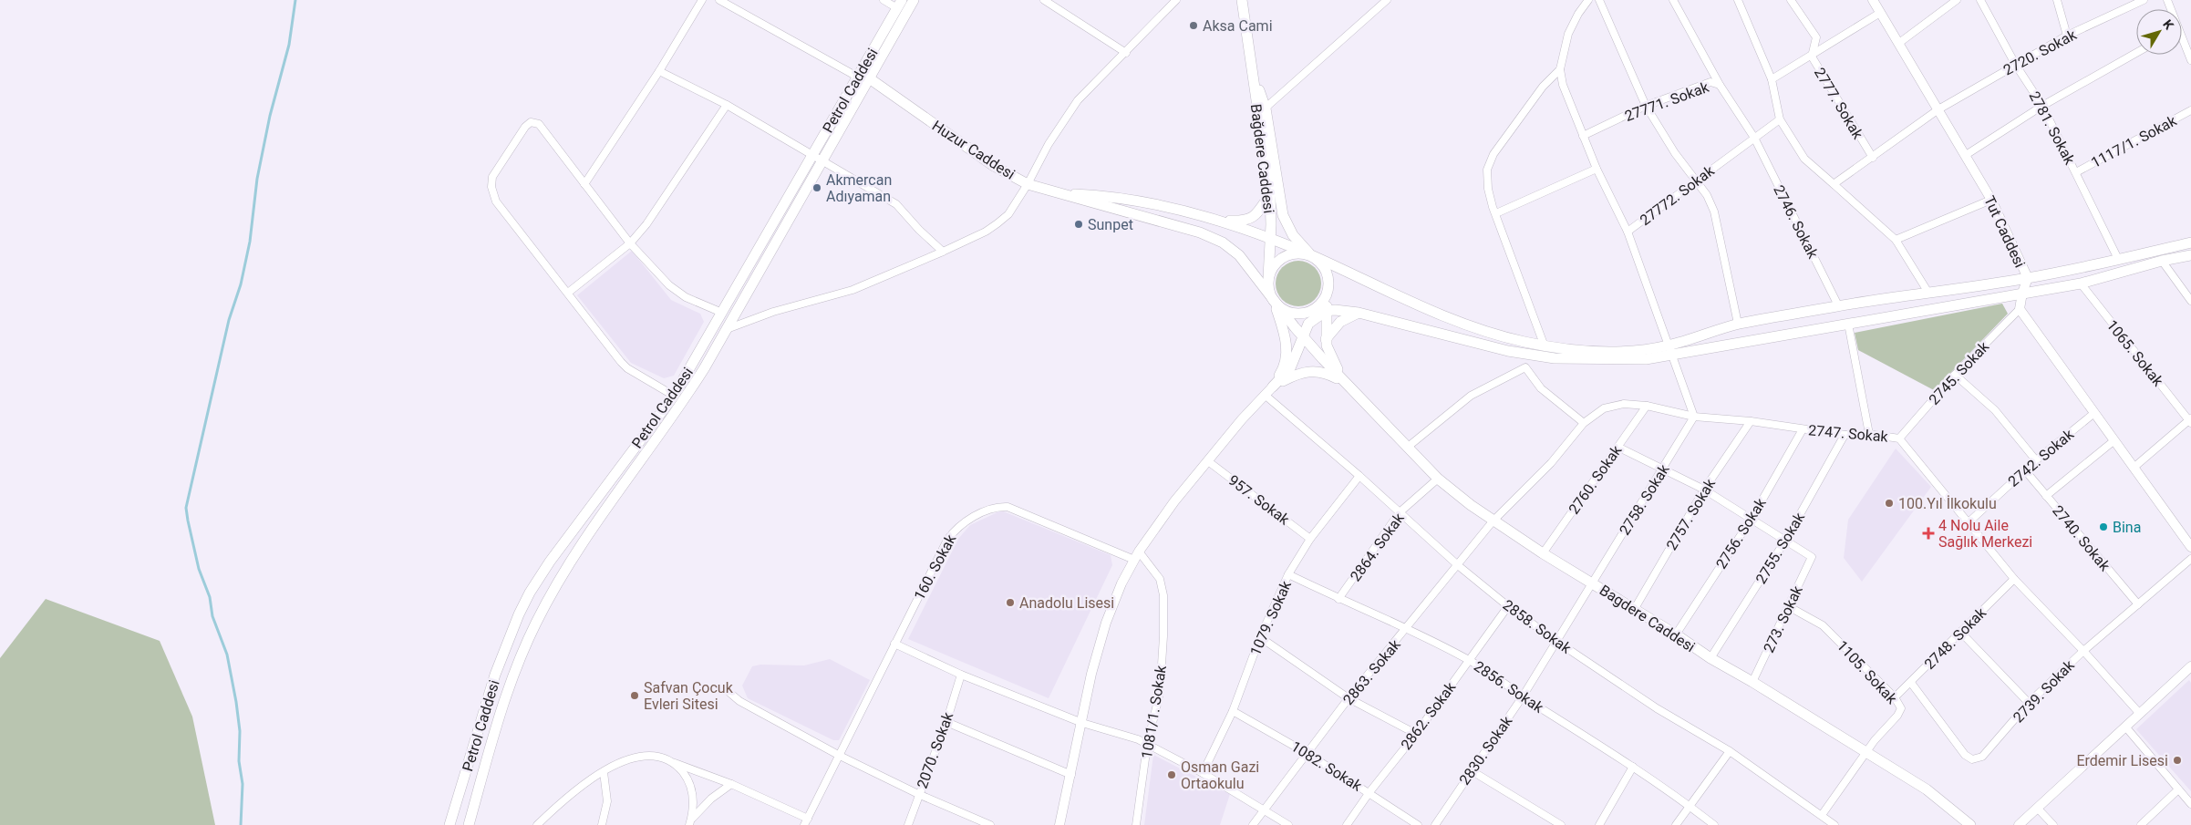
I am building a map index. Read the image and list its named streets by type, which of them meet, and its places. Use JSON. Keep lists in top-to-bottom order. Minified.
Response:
{"streets":{"main road":["Petrol Caddesi","Huzur Caddesi","Bağdere Caddesi","Bagdere Caddesi"],"street":["2720. Sokak","27771. Sokak","2777. Sokak","2781. Sokak","1117/1. Sokak","27772. Sokak","2746. Sokak","Tut Caddesi","1065. Sokak","2745. Sokak","2747. Sokak","2742. Sokak","2760. Sokak","957. Sokak","2758. Sokak","2757. Sokak","2756. Sokak","2740. Sokak","2864. Sokak","2755. Sokak","160. Sokak","1079. Sokak","273. Sokak","2858. Sokak","2748. Sokak","2863. Sokak","1105. Sokak","2856. Sokak","2739. Sokak","1081/1. Sokak","2862. Sokak","2070. Sokak","2830. Sokak","1082. Sokak"]},"crossings":[["2720. Sokak","2777. Sokak"],["2720. Sokak","2781. Sokak"],["2720. Sokak","Tut Caddesi"],["27771. Sokak","27772. Sokak"],["27771. Sokak","2746. Sokak"],["2781. Sokak","1117/1. Sokak"],["Huzur Caddesi","Bağdere Caddesi"],["27772. Sokak","2746. Sokak"],["Tut Caddesi","2745. Sokak"],["2745. Sokak","2747. Sokak"],["2747. Sokak","2742. Sokak"],["2747. Sokak","2760. Sokak"],["2747. Sokak","2758. Sokak"],["2747. Sokak","2757. Sokak"],["2747. Sokak","2756. Sokak"],["2747. Sokak","2755. Sokak"],["2747. Sokak","2748. Sokak"],["2747. Sokak","2739. Sokak"],["2742. Sokak","2740. Sokak"],["2760. Sokak","Bagdere Caddesi"],["957. Sokak","1079. Sokak"],["2758. Sokak","Bagdere Caddesi"],["2758. Sokak","2830. Sokak"],["2757. Sokak","Bagdere Caddesi"],["2756. Sokak","Bagdere Caddesi"],["2740. Sokak","2739. Sokak"],["2864. Sokak","Bagdere Caddesi"],["2864. Sokak","2858. Sokak"],["2864. Sokak","2856. Sokak"],["2755. Sokak","Bagdere Caddesi"],["2755. Sokak","273. Sokak"],["160. Sokak","1081/1. Sokak"],["1079. Sokak","2858. Sokak"],["1079. Sokak","2856. Sokak"],["1079. Sokak","1082. Sokak"],["Bagdere Caddesi","273. Sokak"],["Bagdere Caddesi","2863. Sokak"],["Bagdere Caddesi","1105. Sokak"],["Bagdere Caddesi","2830. Sokak"],["273. Sokak","1105. Sokak"],["2858. Sokak","2863. Sokak"],["2858. Sokak","2862. Sokak"],["2858. Sokak","2830. Sokak"],["2748. Sokak","1105. Sokak"],["2748. Sokak","2739. Sokak"],["2863. Sokak","2856. Sokak"],["2863. Sokak","1082. Sokak"],["2856. Sokak","2862. Sokak"],["2856. Sokak","2830. Sokak"],["2862. Sokak","1082. Sokak"]],"places":{"other":["Aksa Cami","Akmercan Adıyaman","Sunpet","100.Yıl İlkokulu","Bina","Anadolu Lisesi","Safvan Çocuk Evleri Sitesi","Erdemir Lisesi","Osman Gazi Ortaokulu"],"health":["4 Nolu Aile Sağlık Merkezi"]},"north":"top right"}
